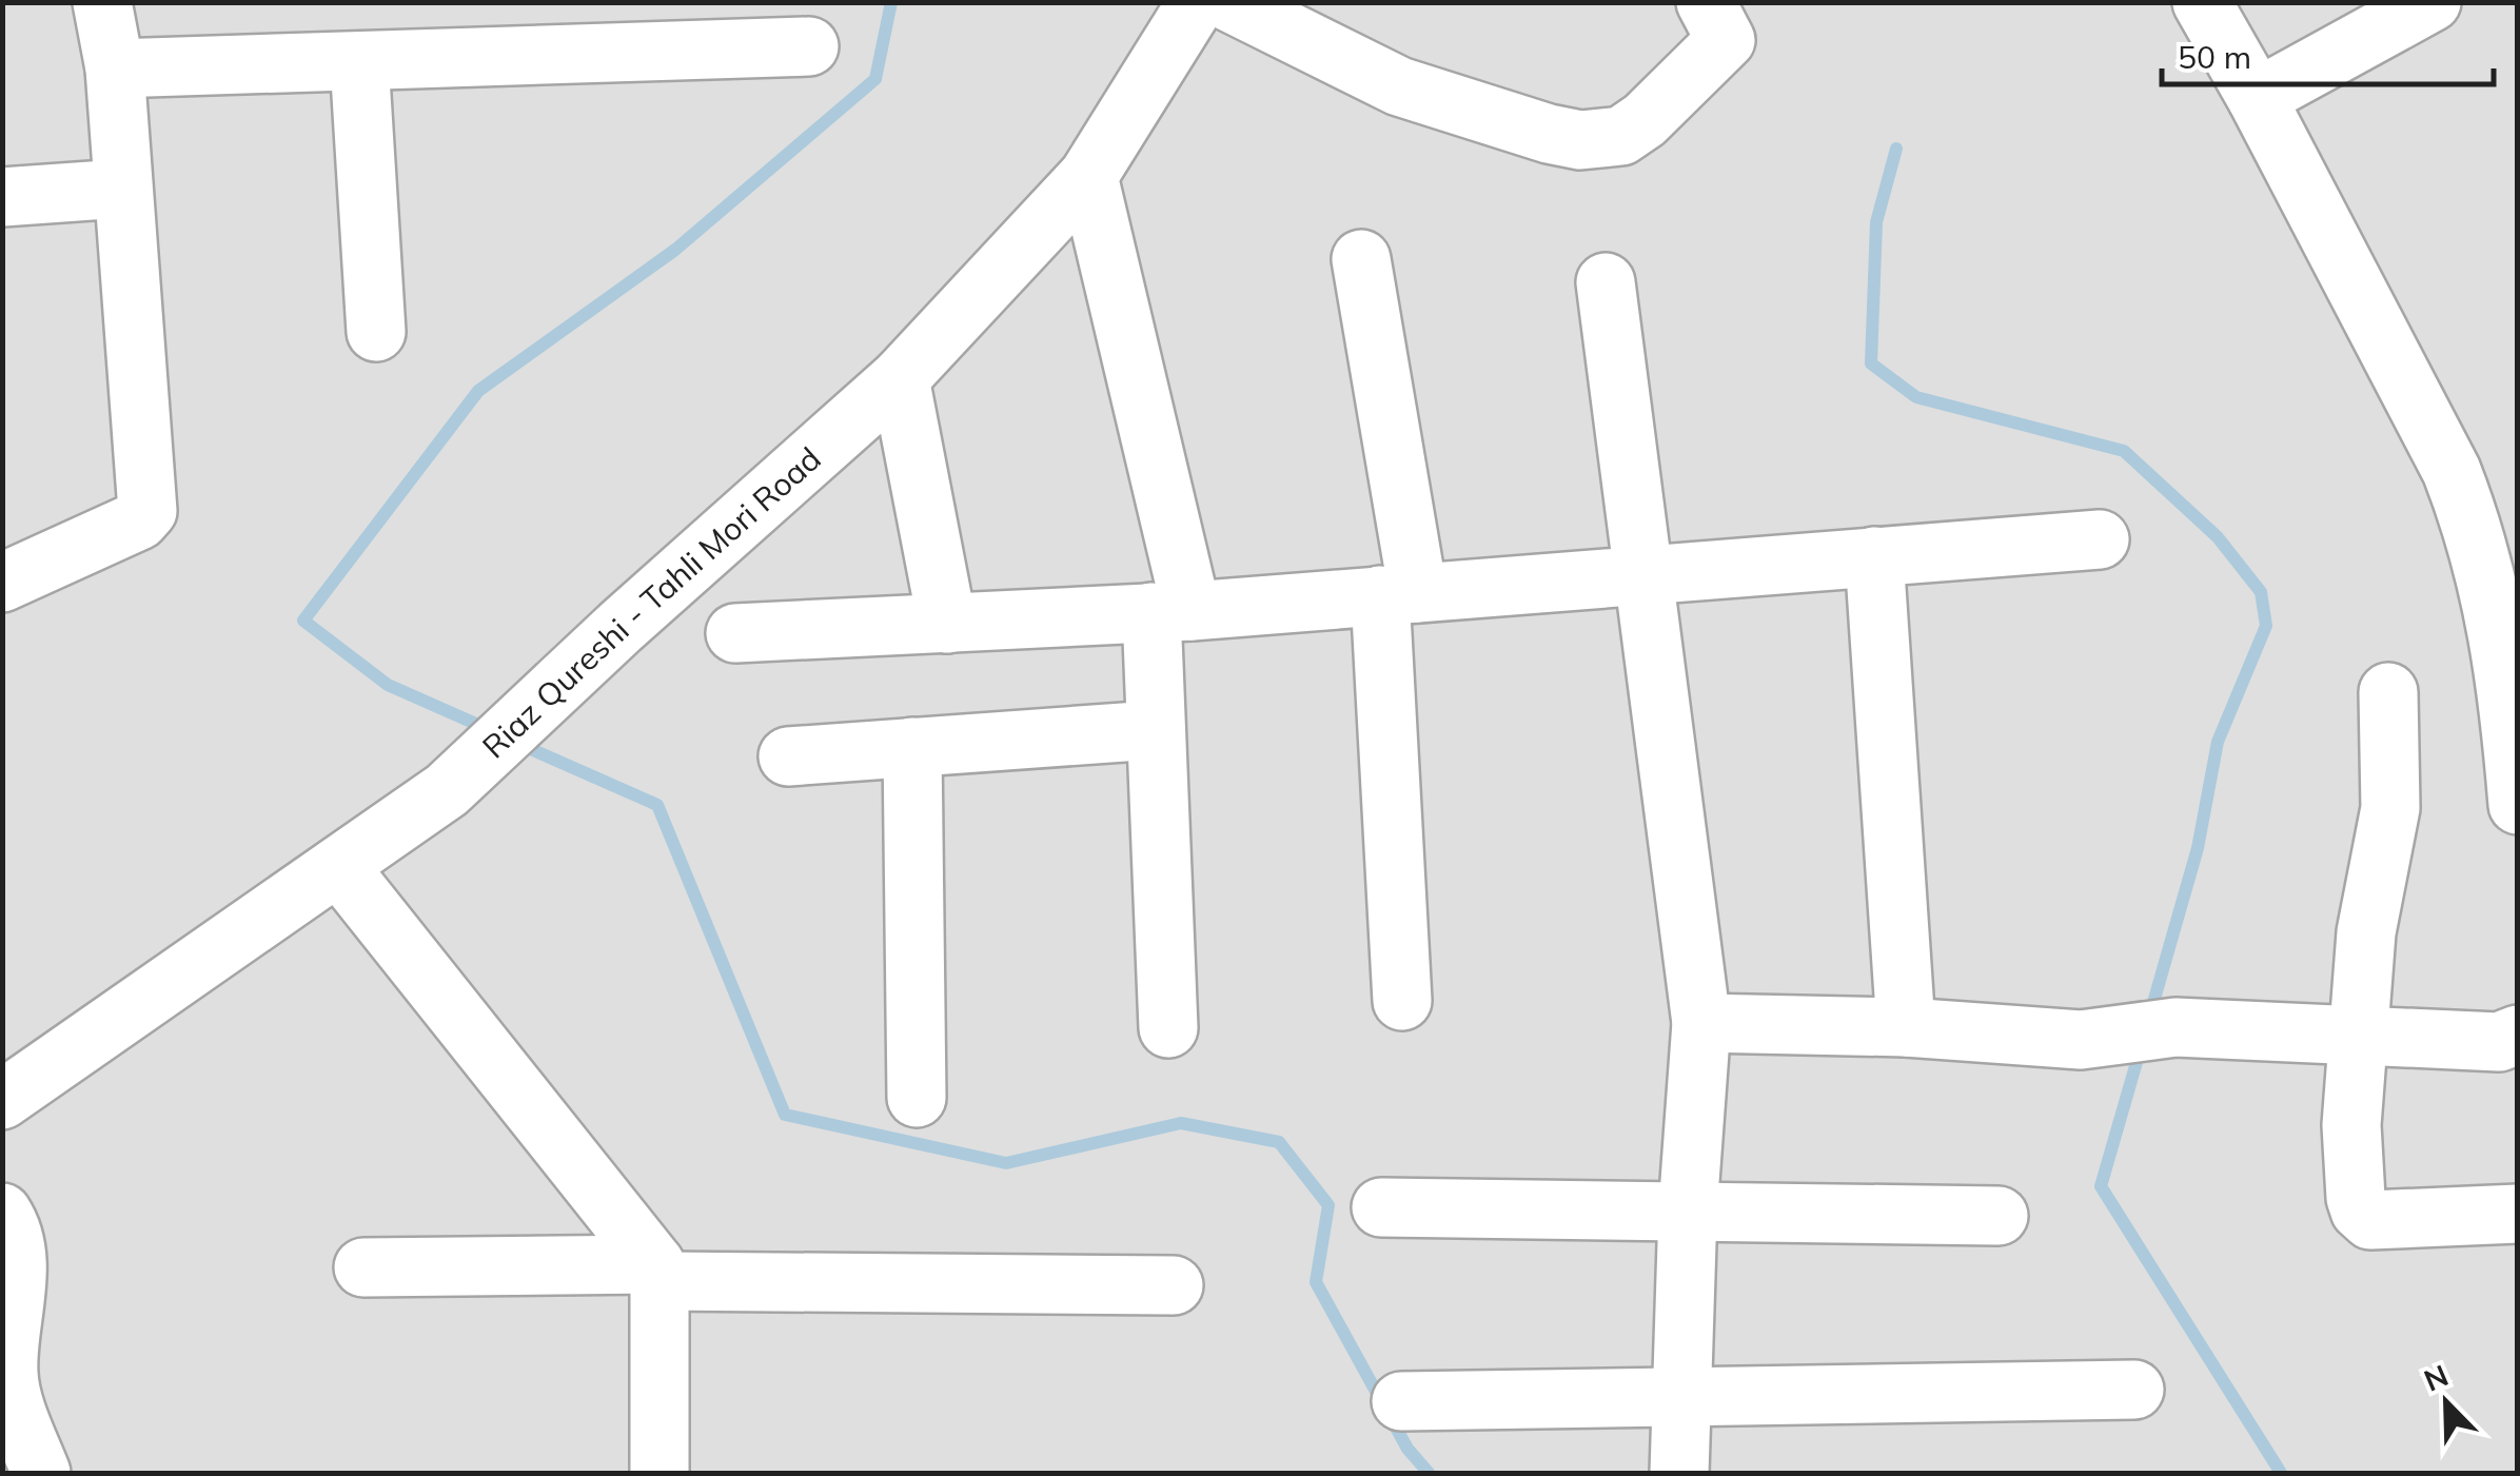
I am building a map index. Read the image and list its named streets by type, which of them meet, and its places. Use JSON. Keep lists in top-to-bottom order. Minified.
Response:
{"streets":{"street":["Riaz Qureshi - Tahli Mori Road"]},"scale_bar":"50 m","north":"top left"}
